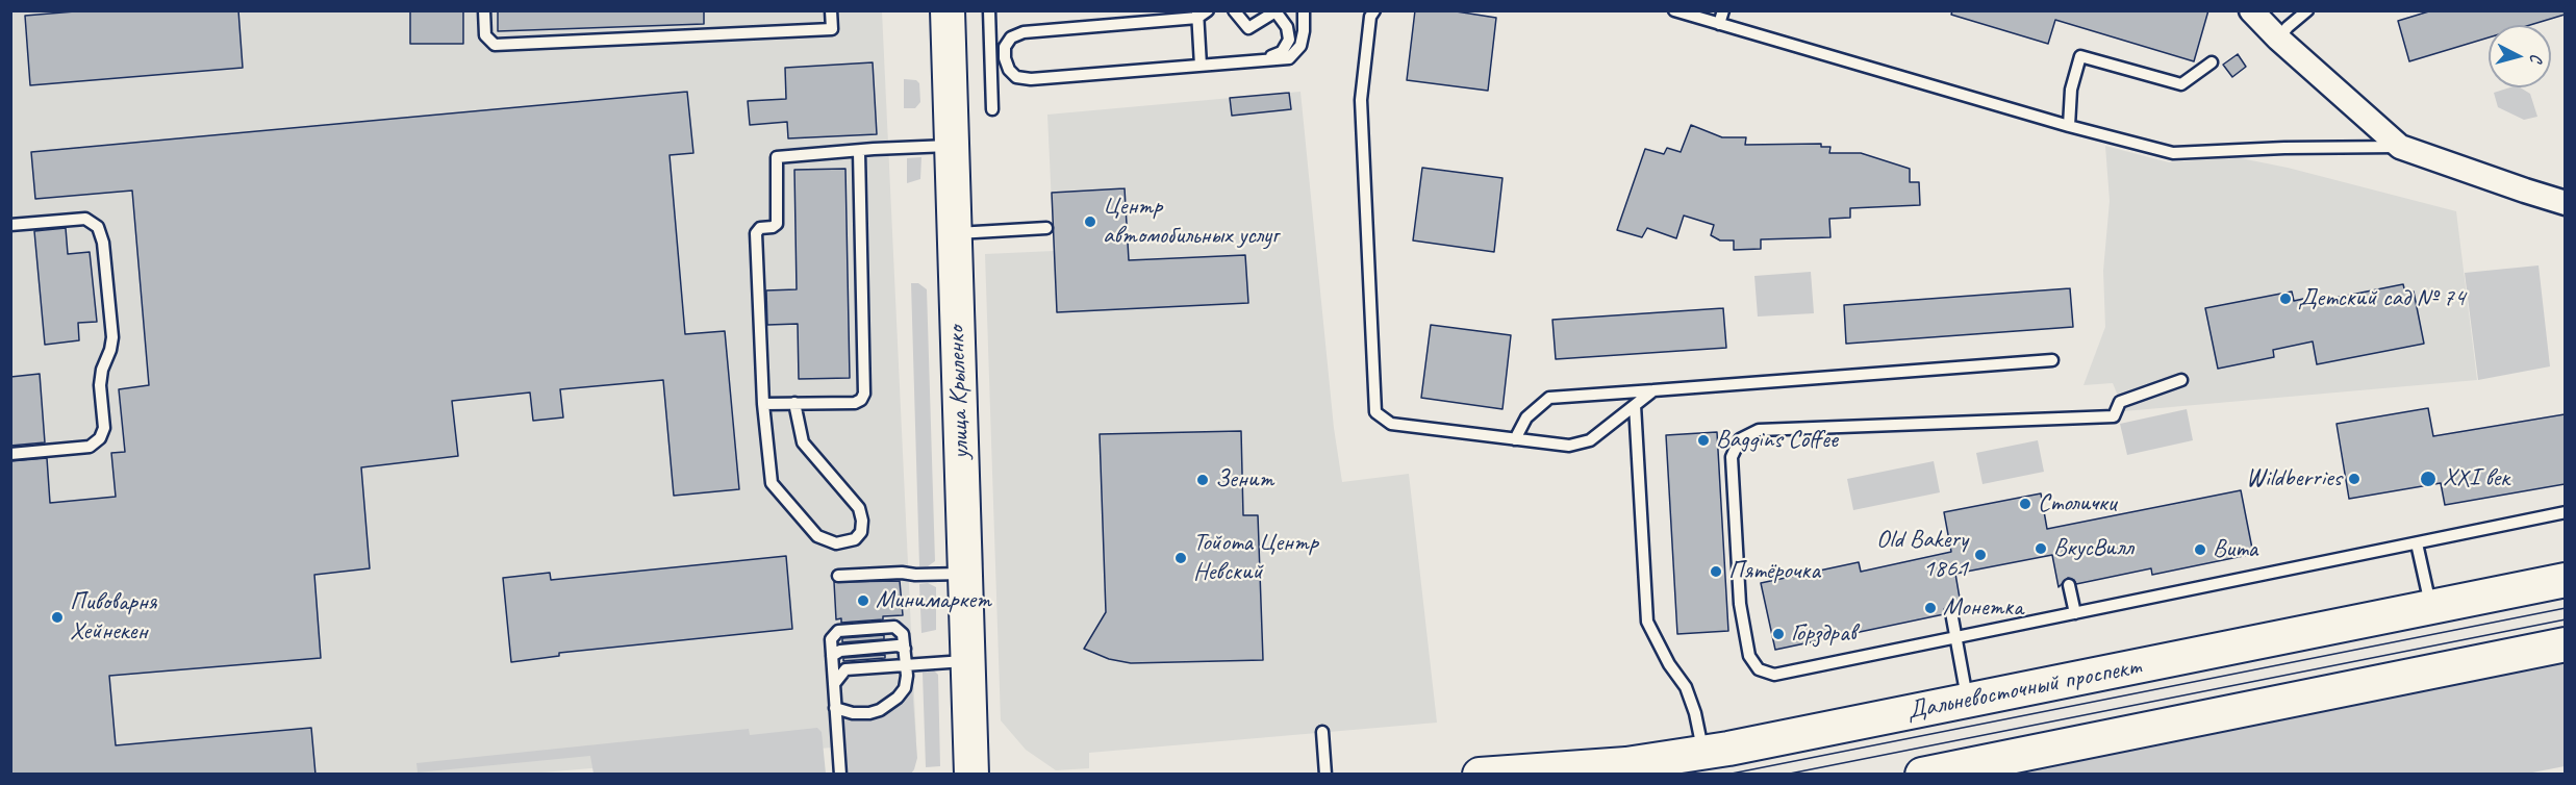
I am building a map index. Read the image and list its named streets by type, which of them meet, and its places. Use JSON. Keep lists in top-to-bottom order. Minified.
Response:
{"streets":{"main road":["улица Крыленко","Дальневосточный проспект"]},"places":["Центр автомобильных услуг","Детский сад № 74","Baggins Coffee","Wildberries","XXI век","Зенит","Столички","ВкусВилл","Вита","Old Bakery 1861","Тойота Центр Невский","Пятёрочка","Минимаркет","Монетка","Пивоварня Хейнекен","Горздрав"],"north":"right"}
